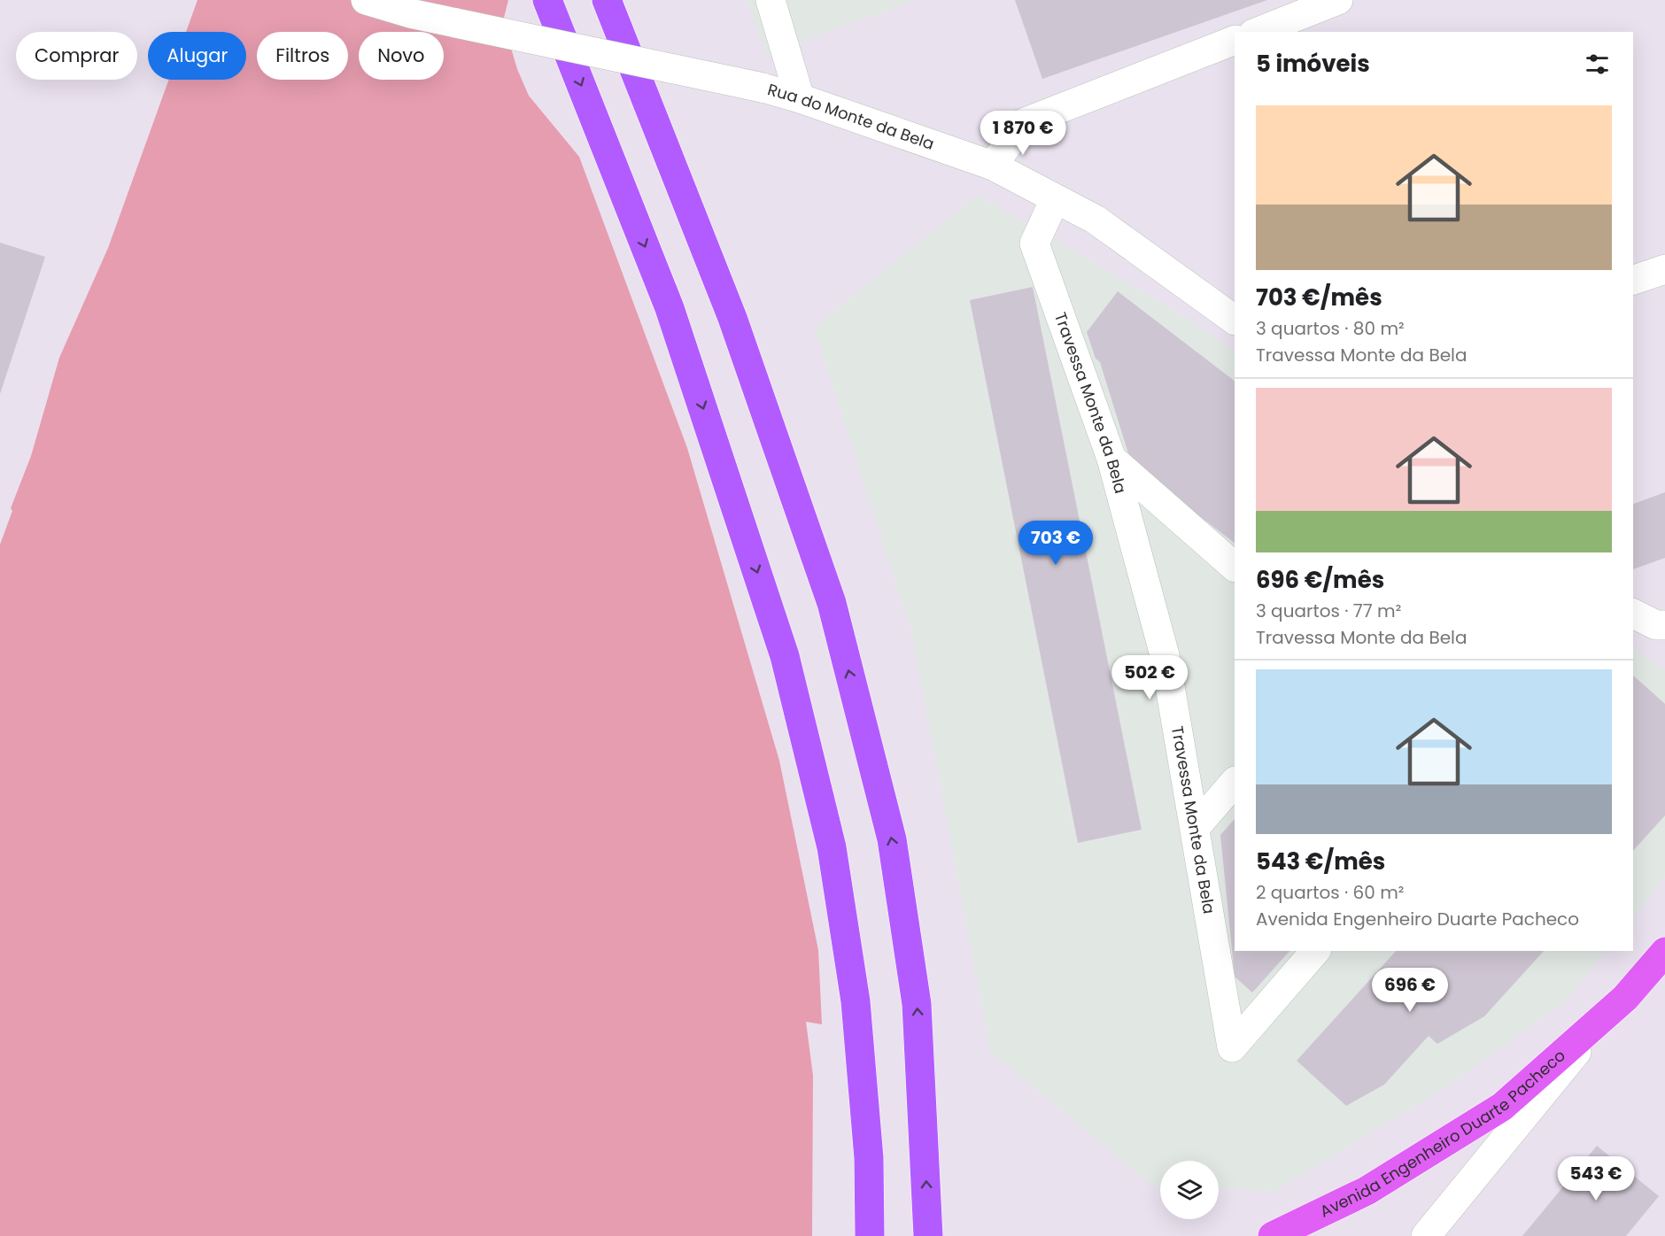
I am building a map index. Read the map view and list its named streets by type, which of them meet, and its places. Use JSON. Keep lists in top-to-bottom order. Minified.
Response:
{"streets":{"main road":["Avenida Engenheiro Duarte Pacheco"],"street":["Rua do Monte da Bela","Travessa Monte da Bela"]},"crossings":[["Rua do Monte da Bela","Travessa Monte da Bela"]],"page":{"chip":["Comprar","Alugar","Filtros","Novo"],"heading":"5 imóveis","list":[{"name":"703 €/mês","note":"3 quartos · 80 m² · Travessa Monte da Bela"},{"name":"696 €/mês","note":"3 quartos · 77 m² · Travessa Monte da Bela"},{"name":"543 €/mês","note":"2 quartos · 60 m² · Avenida Engenheiro Duarte Pacheco"}],"price":["1 870 €","703 €","502 €","696 €","543 €"]}}
